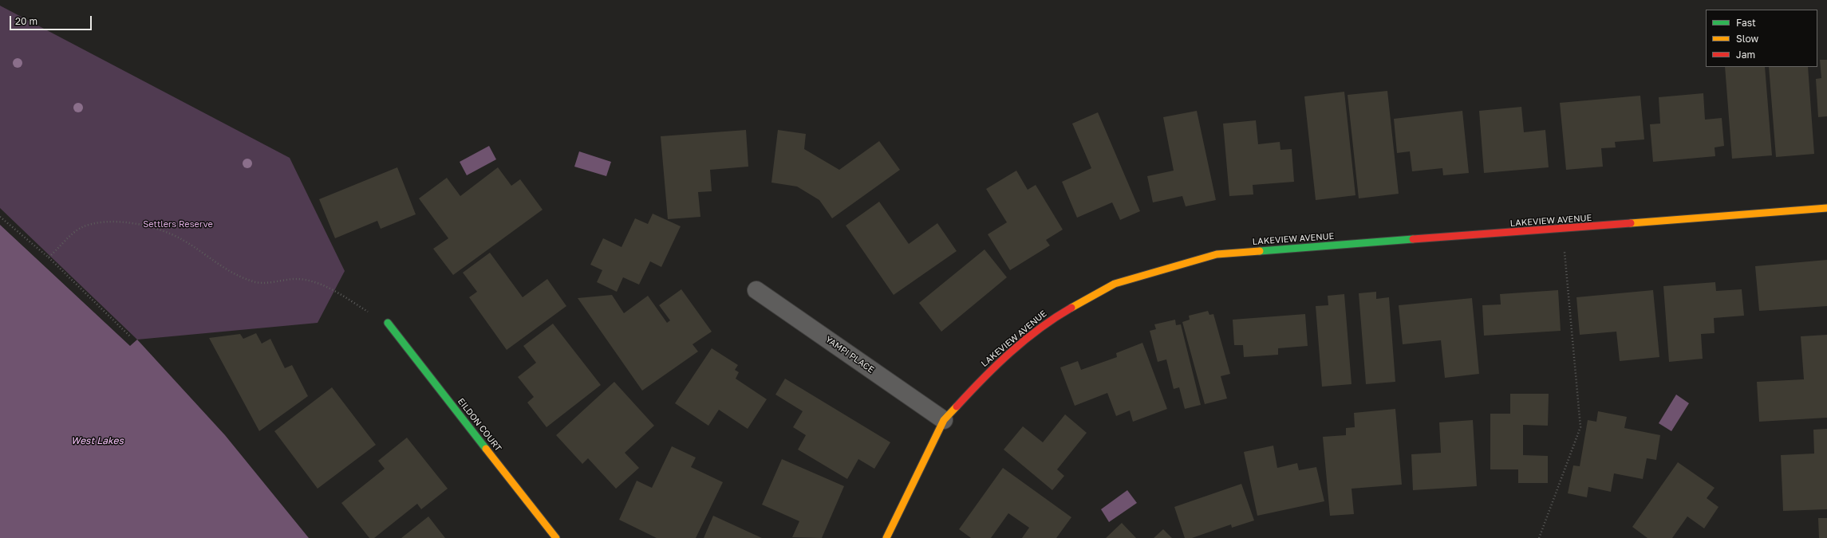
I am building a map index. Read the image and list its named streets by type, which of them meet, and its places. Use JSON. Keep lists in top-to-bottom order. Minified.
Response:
{"streets":{"street":["LAKEVIEW AVENUE","YAMPI PLACE","EILDON COURT"]},"crossings":[["LAKEVIEW AVENUE","YAMPI PLACE"]],"water":["West Lakes"],"parks":["Settlers Reserve"],"legend":["Fast","Slow","Jam"],"scale_bar":"20 m"}
